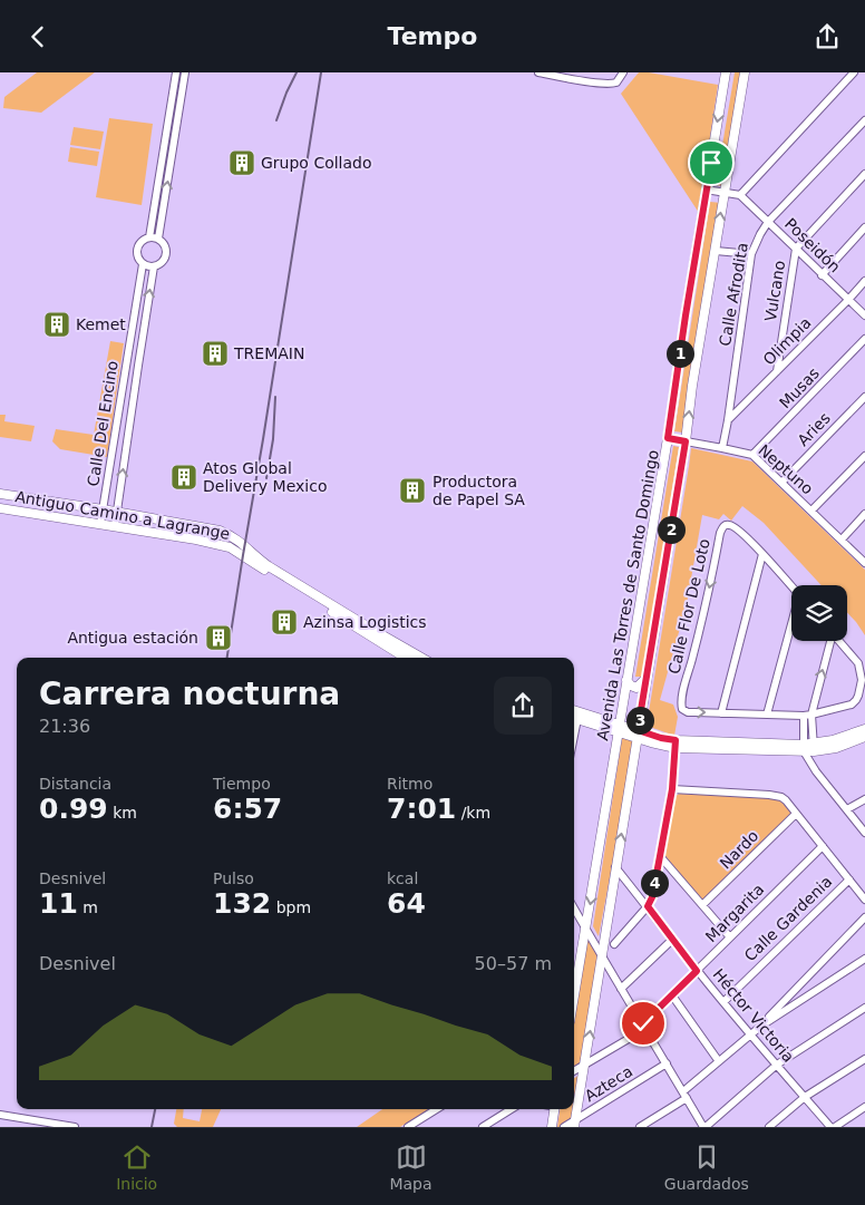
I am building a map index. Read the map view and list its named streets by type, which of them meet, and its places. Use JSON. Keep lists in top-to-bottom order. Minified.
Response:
{"streets":{"street":["Poseidón","Vulcano","Calle Afrodita","Olimpia","Musas","Calle Del Encino","Aries","Neptuno","Antiguo Camino a Lagrange","Avenida Las Torres de Santo Domingo","Calle Flor De Loto","Nardo","Margarita","Calle Gardenia","Héctor Victoria","Azteca"]},"crossings":[["Poseidón","Vulcano"],["Poseidón","Calle Afrodita"],["Poseidón","Olimpia"],["Vulcano","Olimpia"],["Calle Afrodita","Olimpia"],["Calle Afrodita","Neptuno"],["Musas","Neptuno"],["Calle Del Encino","Antiguo Camino a Lagrange"],["Aries","Neptuno"],["Neptuno","Avenida Las Torres de Santo Domingo"],["Avenida Las Torres de Santo Domingo","Margarita"],["Avenida Las Torres de Santo Domingo","Héctor Victoria"],["Avenida Las Torres de Santo Domingo","Azteca"],["Margarita","Héctor Victoria"],["Calle Gardenia","Héctor Victoria"]],"places":{"building":["Grupo Collado","Kemet","TREMAIN","Atos Global Delivery Mexico","Productora de Papel SA","Azinsa Logistics","Antigua estación"]},"page":{"header":"Tempo","pins":["1","2","3","4"],"heading":["Carrera nocturna","21:36"],"stats":[["Distancia","0.99 km"],["Tiempo","6:57"],["Ritmo","7:01 /km"],["Desnivel","11 m"],["Pulso","132 bpm"],["kcal","64"]],"chart":["Desnivel","50–57 m"],"tabs":["Inicio","Mapa","Guardados"]}}
